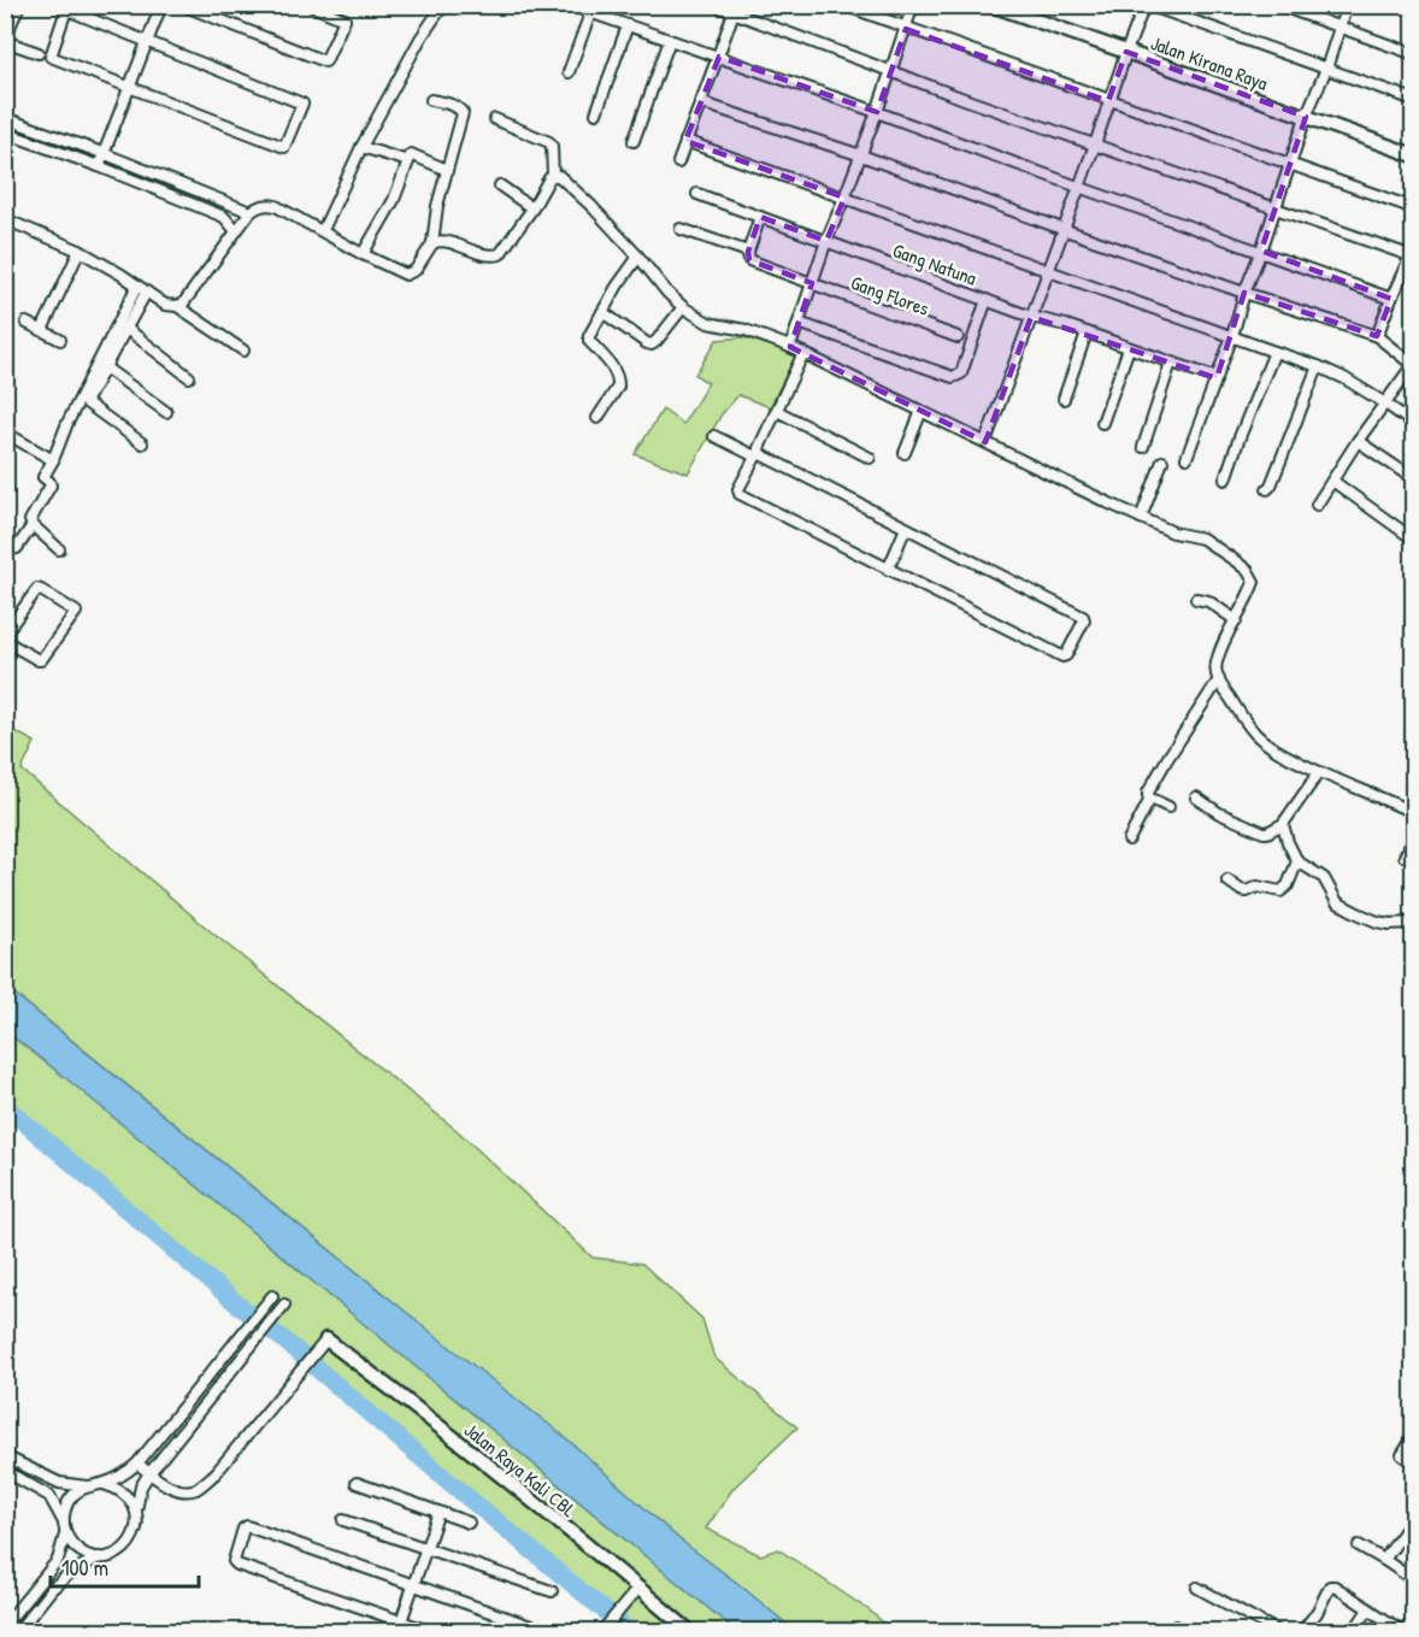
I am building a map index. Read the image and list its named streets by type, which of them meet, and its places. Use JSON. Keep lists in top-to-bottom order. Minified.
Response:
{"streets":{"main road":["Jalan Kirana Raya","Jalan Raya Kali CBL"],"street":["Gang Natuna","Gang Flores"]},"scale_bar":"100 m"}
